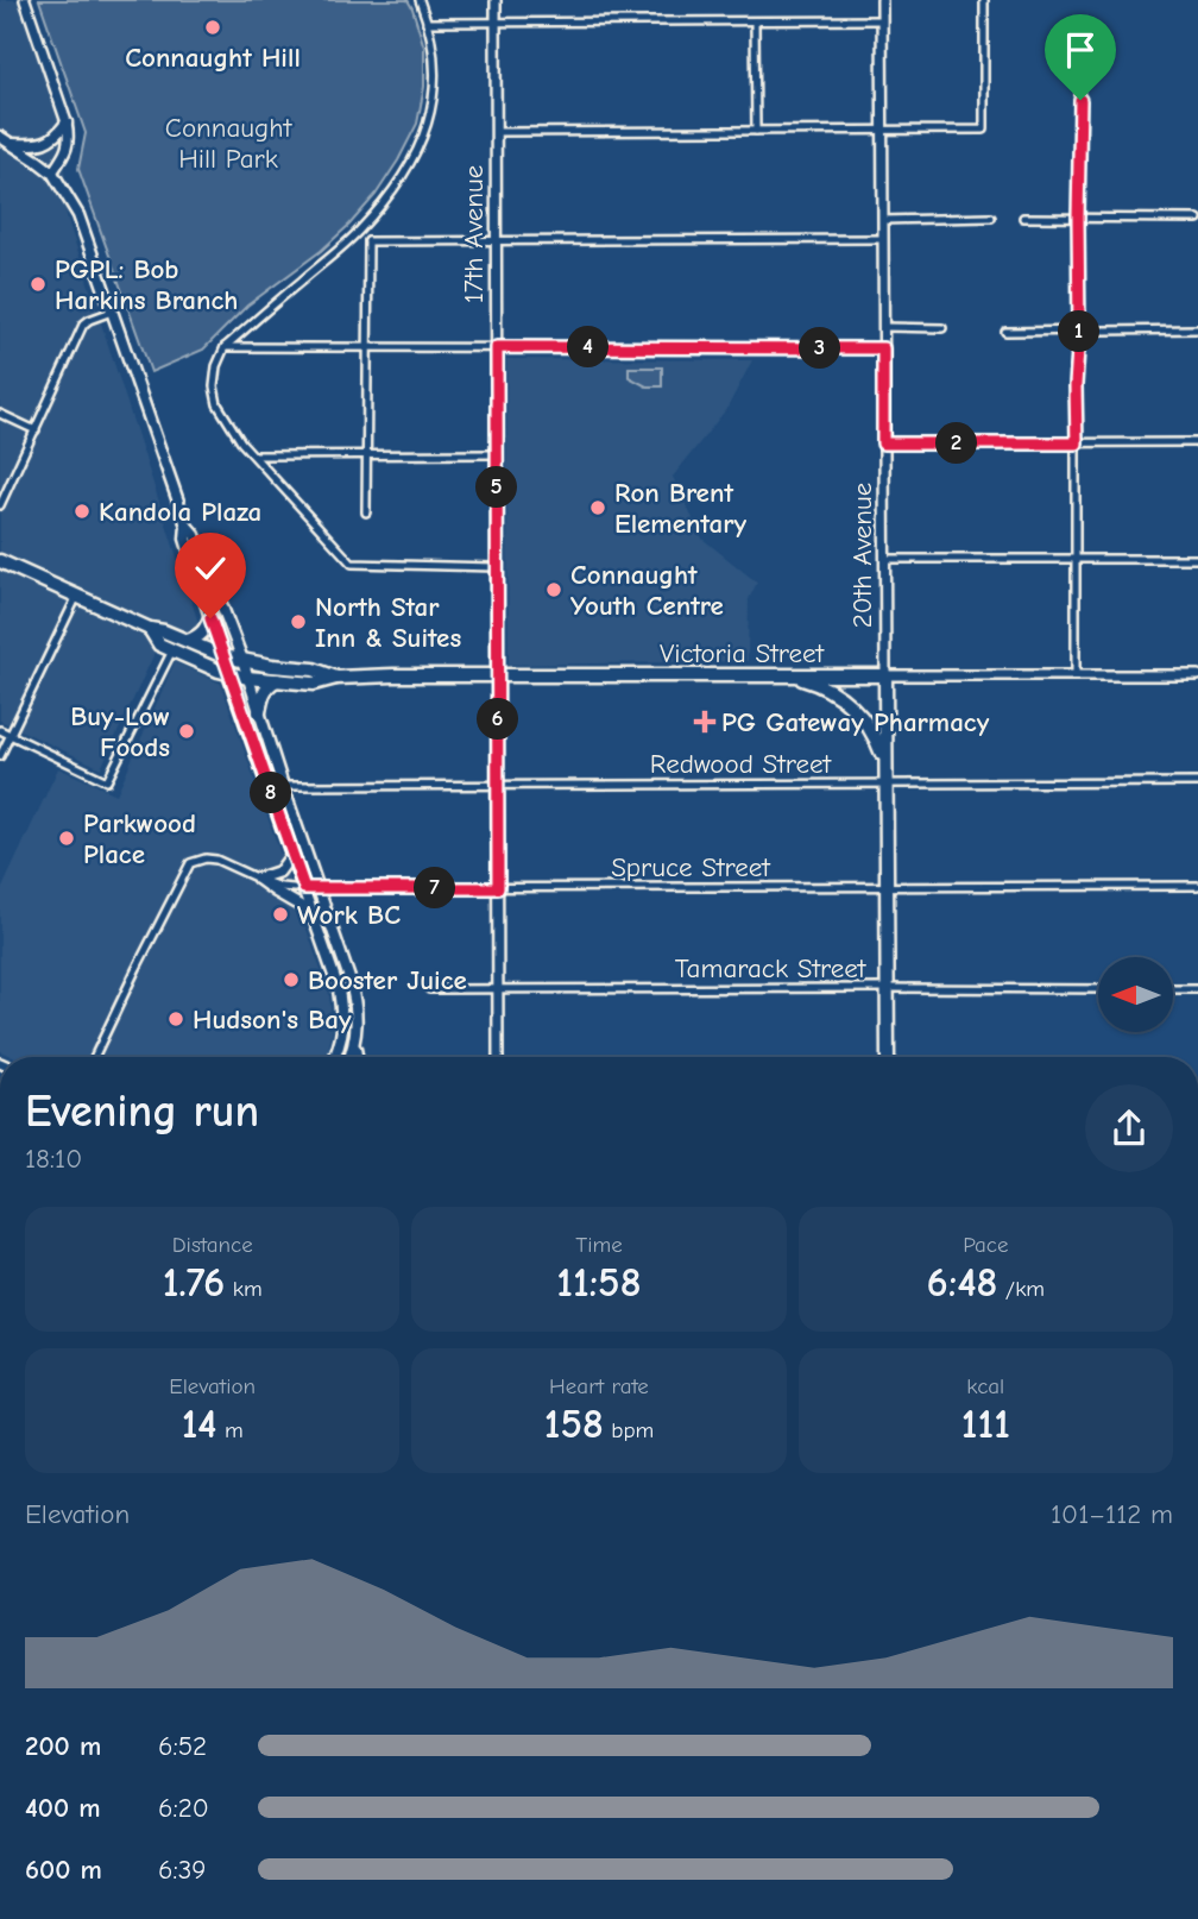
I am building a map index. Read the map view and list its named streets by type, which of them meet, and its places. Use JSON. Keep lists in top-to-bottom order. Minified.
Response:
{"streets":{"highway":["20th Avenue","Victoria Street"],"street":["17th Avenue","Redwood Street","Spruce Street","Tamarack Street"]},"crossings":[["17th Avenue","Victoria Street"],["17th Avenue","Redwood Street"],["17th Avenue","Spruce Street"],["17th Avenue","Tamarack Street"],["20th Avenue","Victoria Street"],["20th Avenue","Redwood Street"],["20th Avenue","Spruce Street"],["20th Avenue","Tamarack Street"]],"parks":["Connaught Hill Park"],"places":{"other":["Connaught Hill","PGPL: Bob Harkins Branch","Ron Brent Elementary","Kandola Plaza","Connaught Youth Centre","North Star Inn & Suites","Buy-Low Foods","Parkwood Place","Work BC","Booster Juice","Hudson's Bay"],"health":["PG Gateway Pharmacy"]},"north":"left","page":{"pins":["1","4","3","2","5","6","8","7"],"heading":["Evening run","18:10"],"stats":[["Distance","1.76 km"],["Time","11:58"],["Pace","6:48 /km"],["Elevation","14 m"],["Heart rate","158 bpm"],["kcal","111"]],"chart":["Elevation","101–112 m"],"list":[{"name":"200 m","note":"6:52"},{"name":"400 m","note":"6:20"},{"name":"600 m","note":"6:39"}]}}
